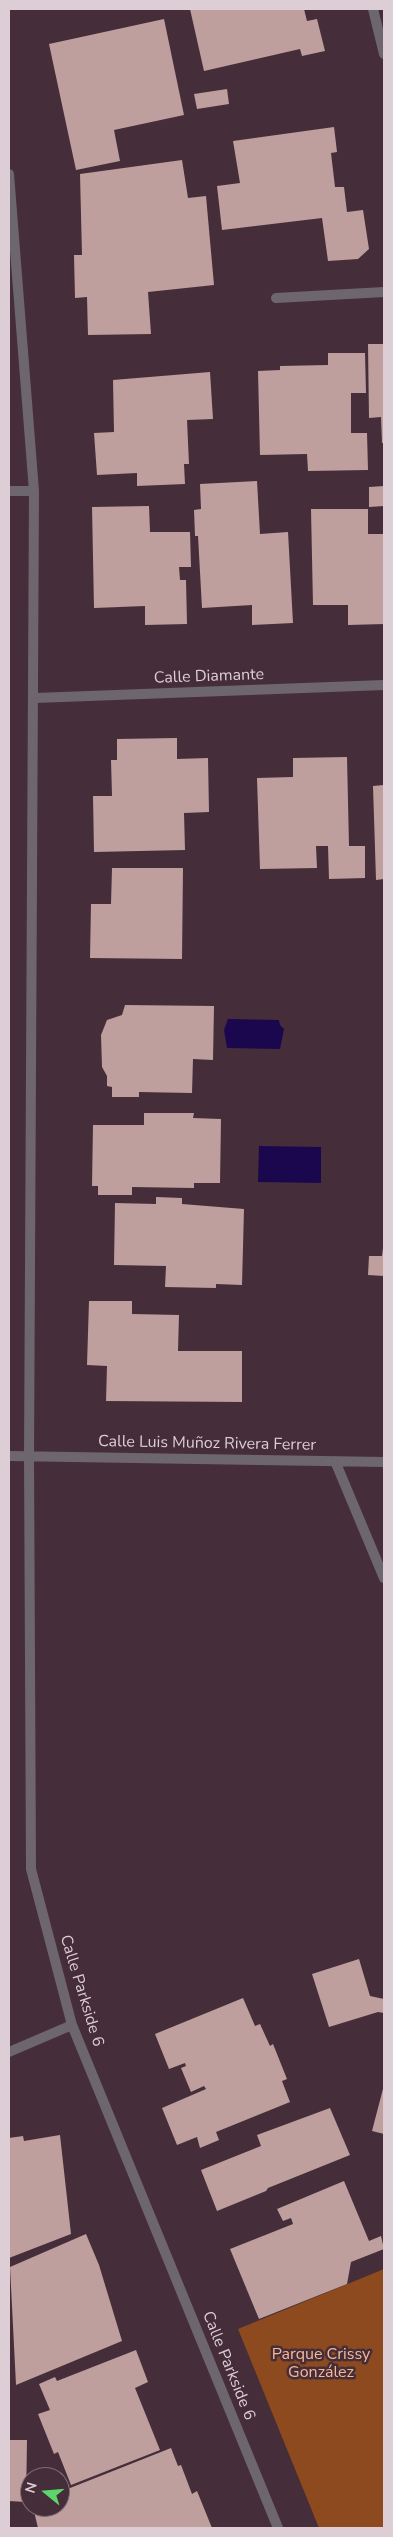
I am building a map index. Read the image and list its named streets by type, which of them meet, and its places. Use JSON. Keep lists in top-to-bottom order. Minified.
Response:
{"streets":{"street":["Calle Diamante","Calle Luis Muñoz Rivera Ferrer","Calle Parkside 6"]},"crossings":[["Calle Diamante","Calle Parkside 6"],["Calle Luis Muñoz Rivera Ferrer","Calle Parkside 6"]],"parks":["Parque Crissy González"],"north":"left"}
